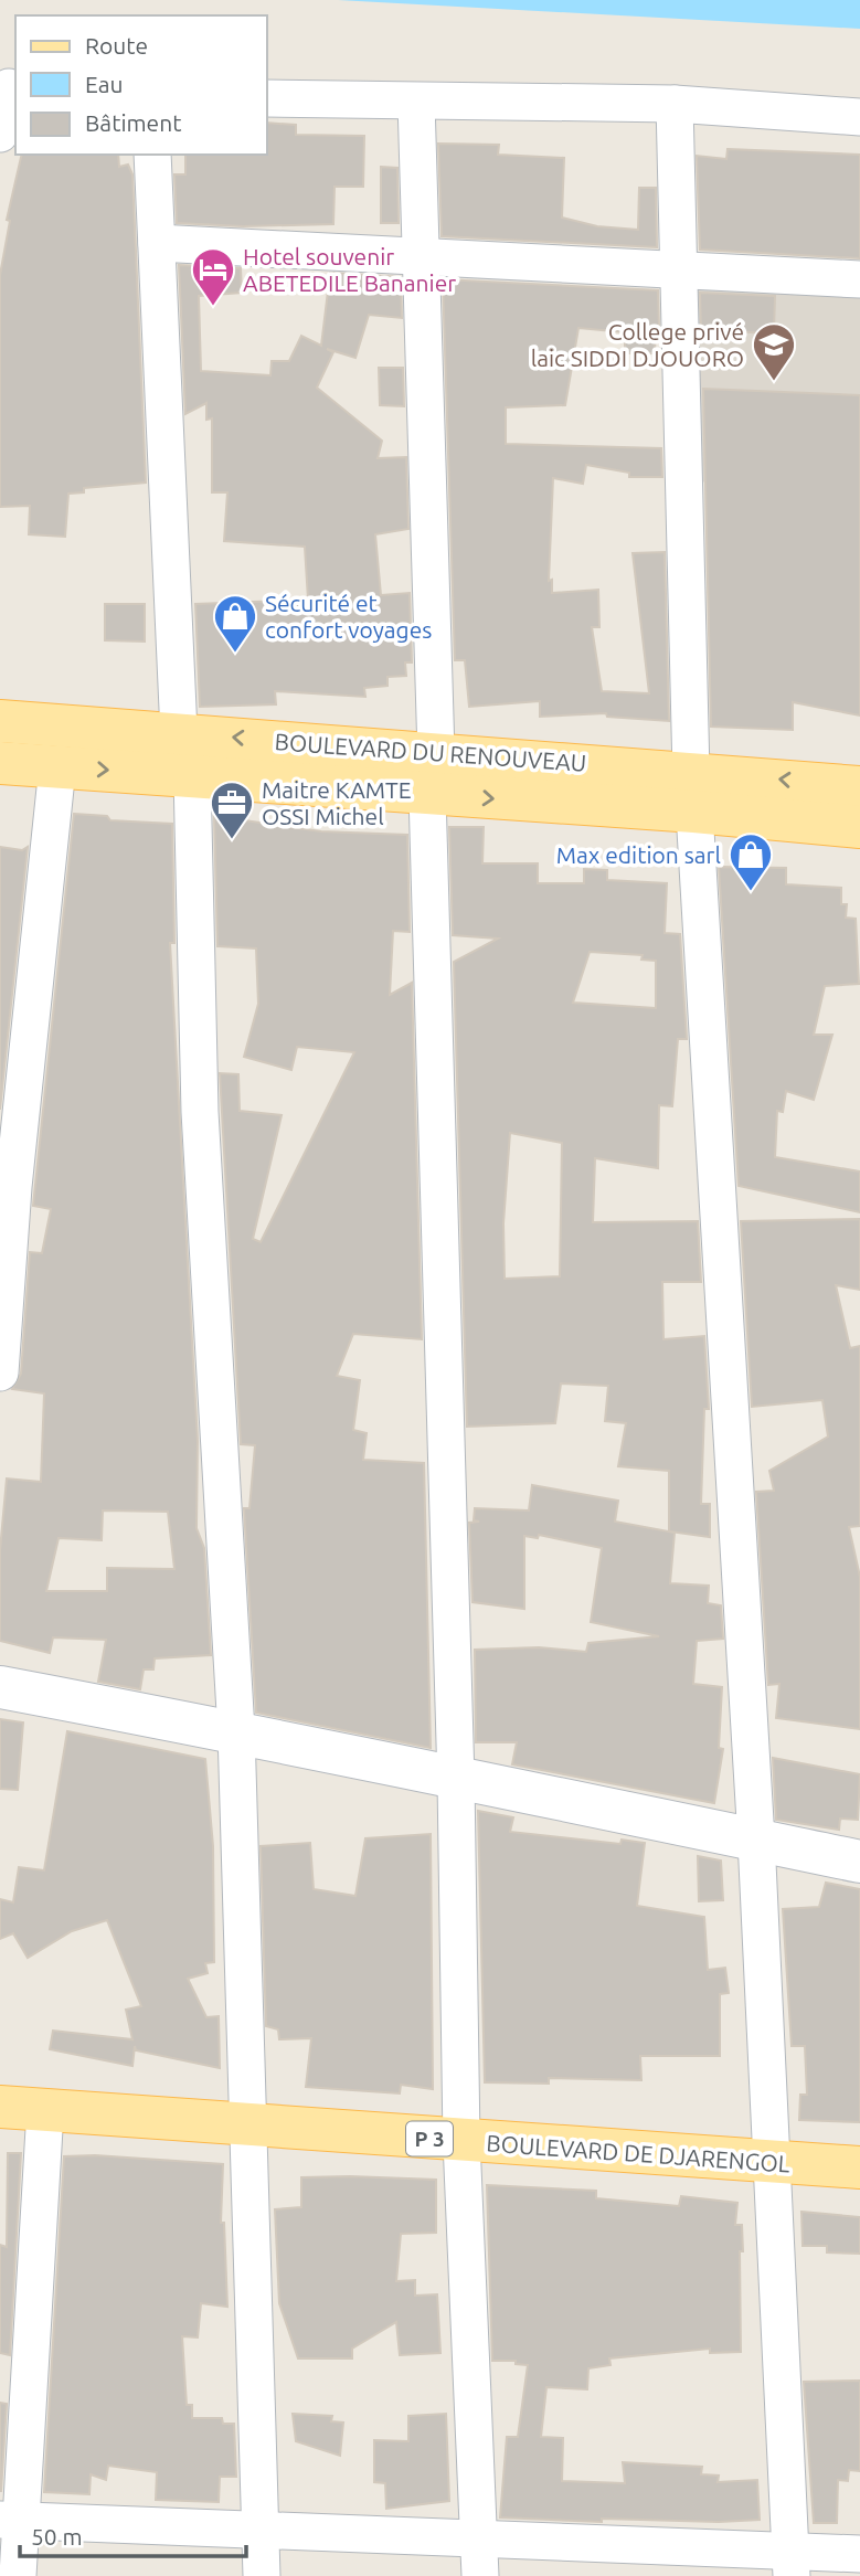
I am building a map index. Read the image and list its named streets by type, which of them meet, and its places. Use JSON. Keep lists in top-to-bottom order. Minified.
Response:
{"streets":{"main road":["BOULEVARD DU RENOUVEAU","P 3","BOULEVARD DE DJARENGOL"]},"places":{"hotel":["Hotel souvenir ABETEDILE Bananier"],"school or university":["College privé laic SIDDI DJOUORO"],"shop":["Sécurité et confort voyages","Max edition sarl"],"office":["Maitre KAMTE OSSI Michel"]},"legend":["Route","Eau","Bâtiment"],"scale_bar":"50 m"}
